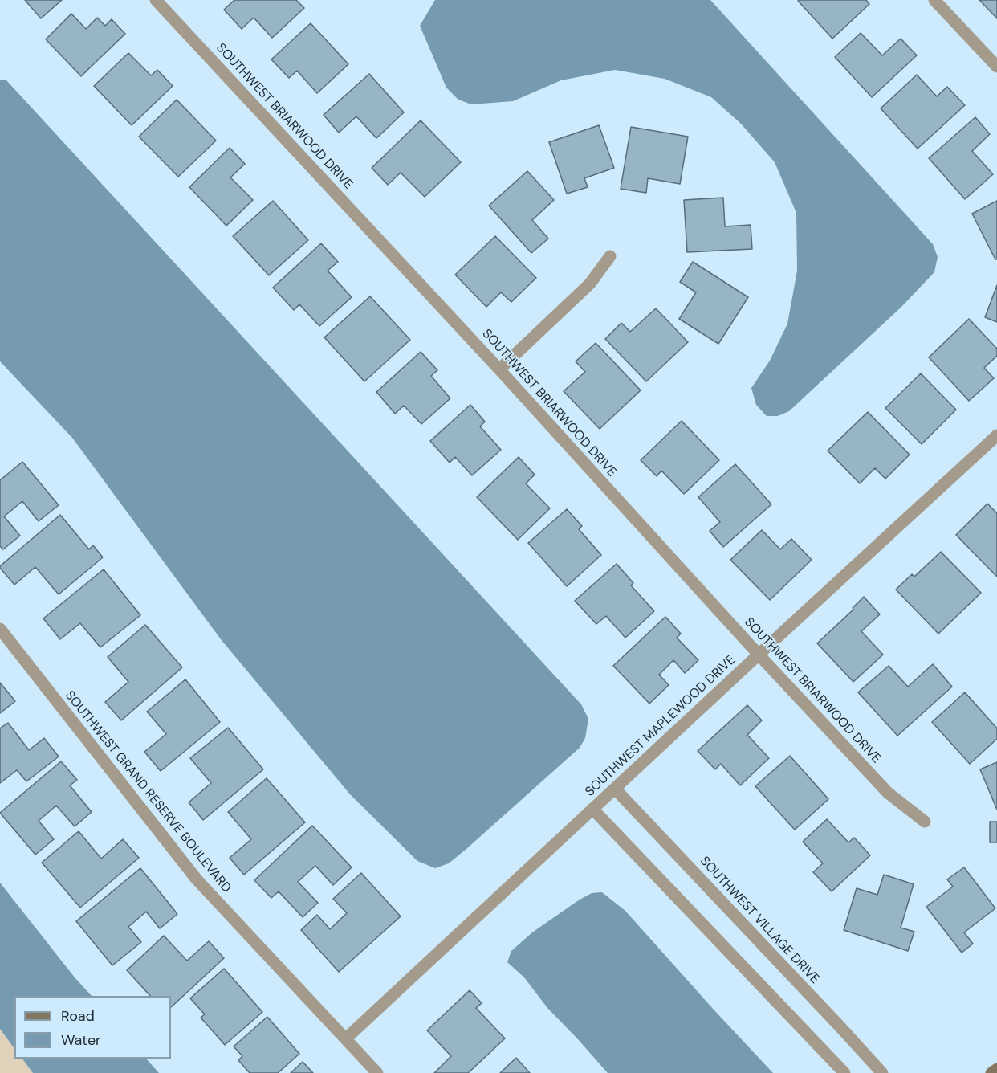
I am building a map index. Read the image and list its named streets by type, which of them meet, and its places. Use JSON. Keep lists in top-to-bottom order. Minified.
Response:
{"streets":{"street":["SOUTHWEST BRIARWOOD DRIVE","SOUTHWEST MAPLEWOOD DRIVE","SOUTHWEST GRAND RESERVE BOULEVARD","SOUTHWEST VILLAGE DRIVE"]},"crossings":[["SOUTHWEST BRIARWOOD DRIVE","SOUTHWEST MAPLEWOOD DRIVE"],["SOUTHWEST MAPLEWOOD DRIVE","SOUTHWEST GRAND RESERVE BOULEVARD"],["SOUTHWEST MAPLEWOOD DRIVE","SOUTHWEST VILLAGE DRIVE"]],"legend":["Road","Water"]}
